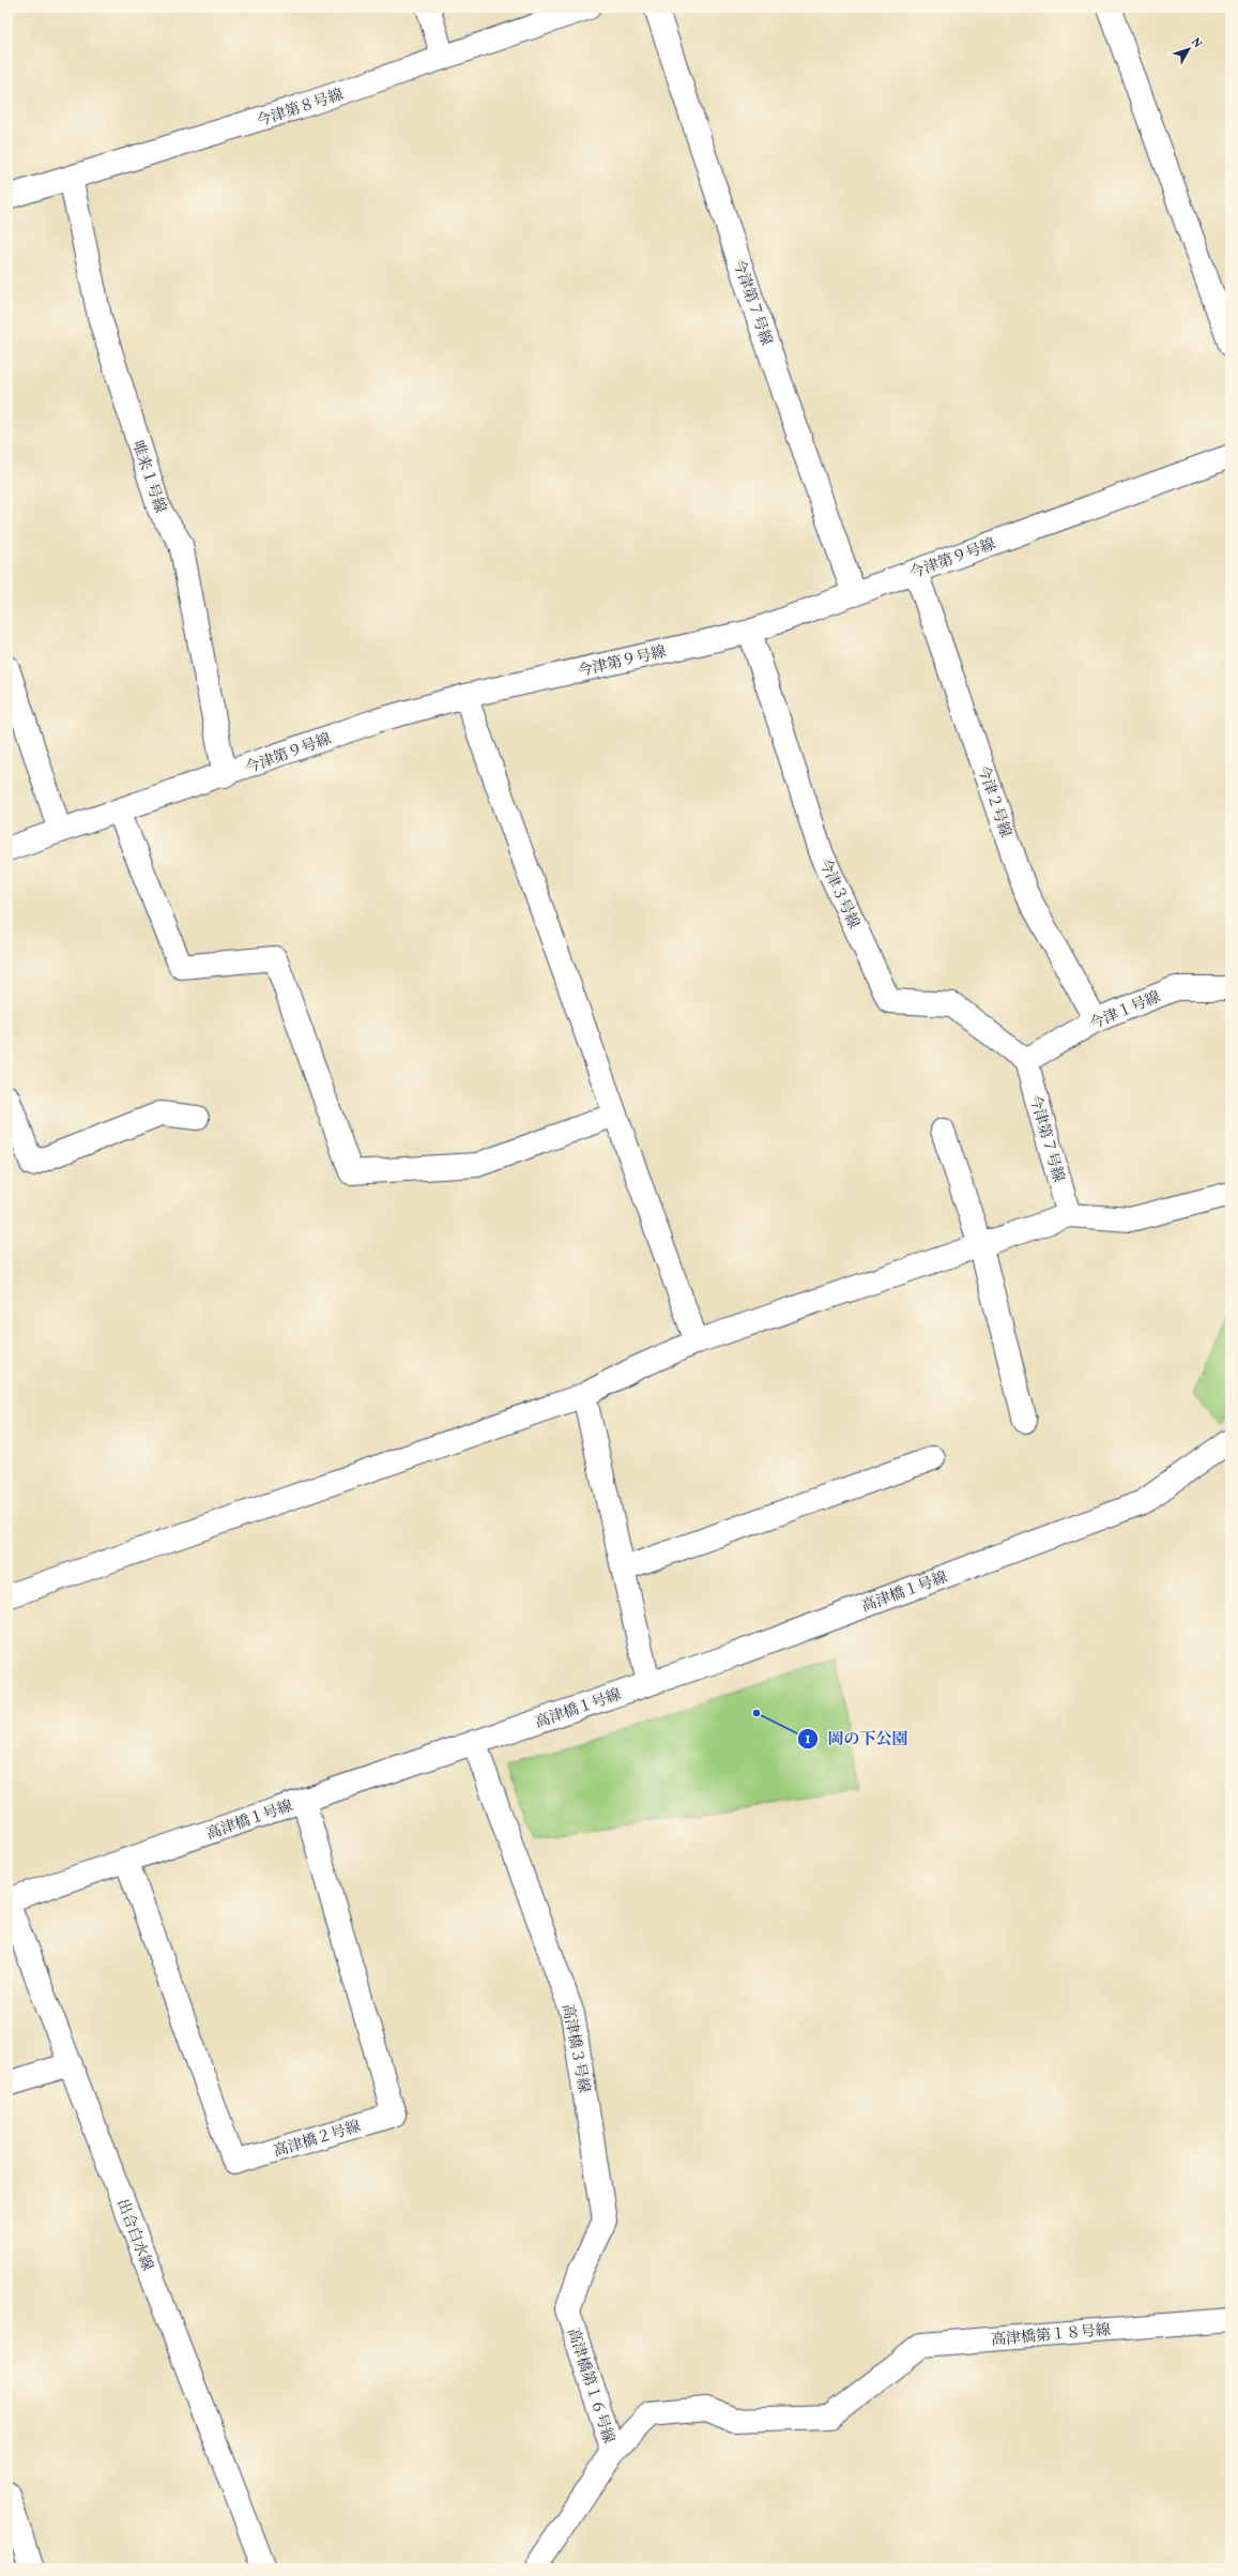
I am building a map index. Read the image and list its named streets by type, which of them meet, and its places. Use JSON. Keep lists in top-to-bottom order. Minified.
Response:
{"streets":{"street":["今津第８号線","今津第７号線","唯来１号線","今津第９号線","今津２号線","今津３号線","今津１号線","高津橋１号線","高津橋３号線","高津橋２号線","出合白水線","高津橋第１８号線","高津橋第１６号線"]},"crossings":[["今津第８号線","唯来１号線"],["今津第７号線","今津第９号線"],["今津第７号線","今津３号線"],["今津第７号線","今津１号線"],["唯来１号線","今津第９号線"],["今津第９号線","今津２号線"],["今津第９号線","今津３号線"],["今津２号線","今津１号線"],["今津３号線","今津１号線"],["高津橋１号線","高津橋３号線"],["高津橋１号線","高津橋２号線"],["高津橋１号線","出合白水線"],["高津橋３号線","高津橋第１６号線"],["高津橋第１８号線","高津橋第１６号線"]],"places":["岡の下公園"],"north":"top right"}
